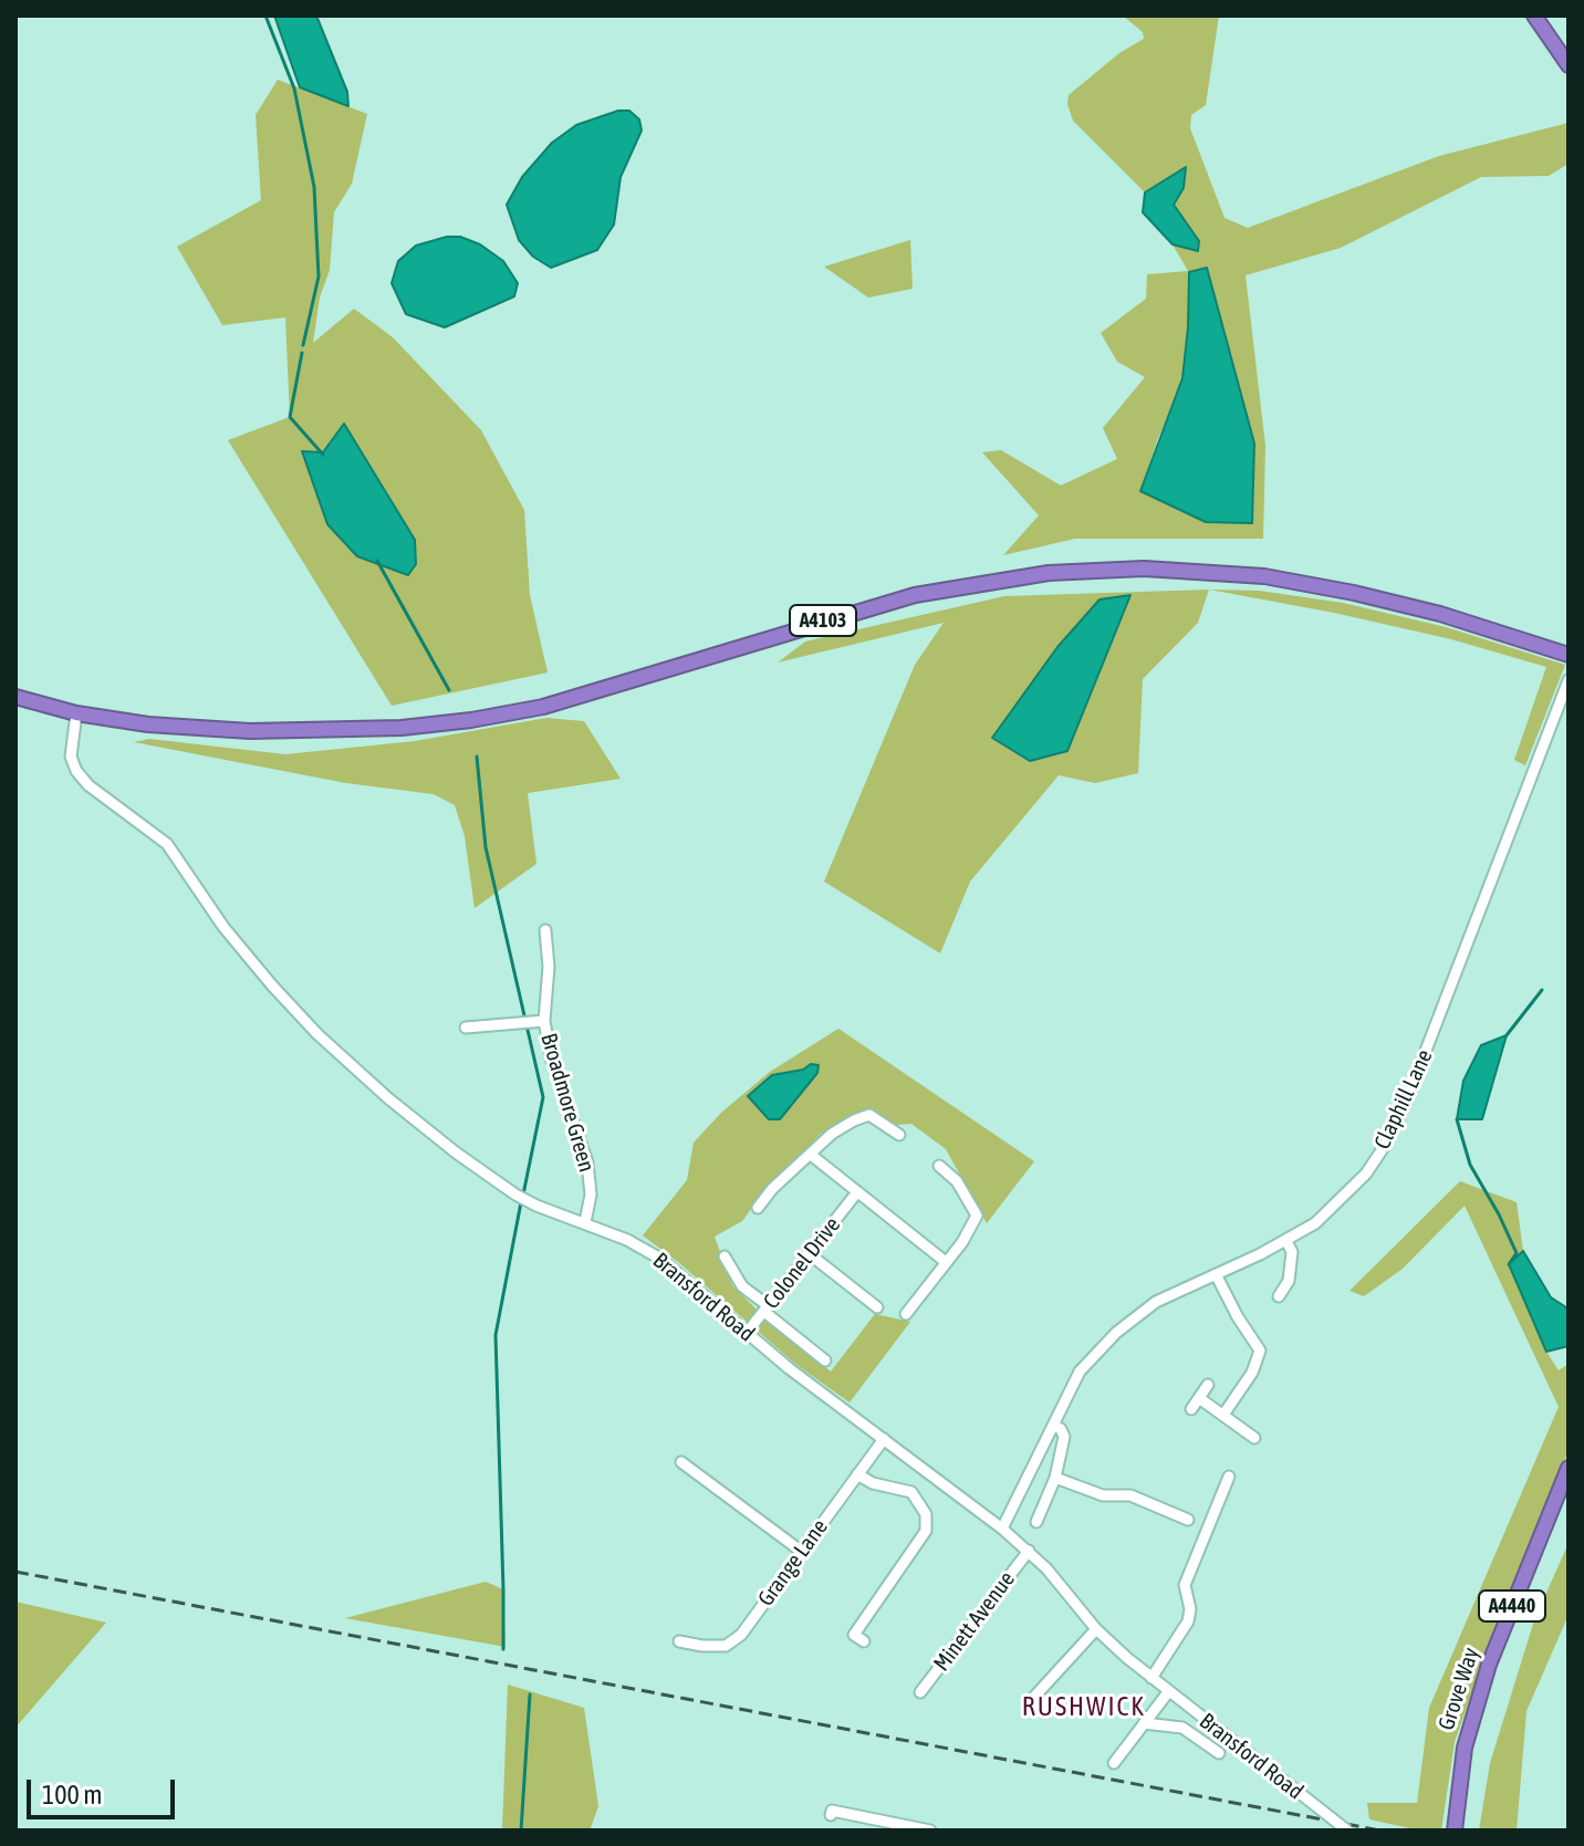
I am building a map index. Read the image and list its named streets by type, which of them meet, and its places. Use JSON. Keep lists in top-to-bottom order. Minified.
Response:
{"streets":{"highway":["A4103","A4440","Grove Way"],"street":["Claphill Lane","Broadmore Green","Colonel Drive","Bransford Road","Grange Lane","Minett Avenue"]},"crossings":[["A4103","Bransford Road"],["Claphill Lane","Bransford Road"],["Broadmore Green","Bransford Road"],["Colonel Drive","Bransford Road"],["Bransford Road","Grange Lane"],["Bransford Road","Minett Avenue"]],"districts":["RUSHWICK"],"scale_bar":"100 m"}
